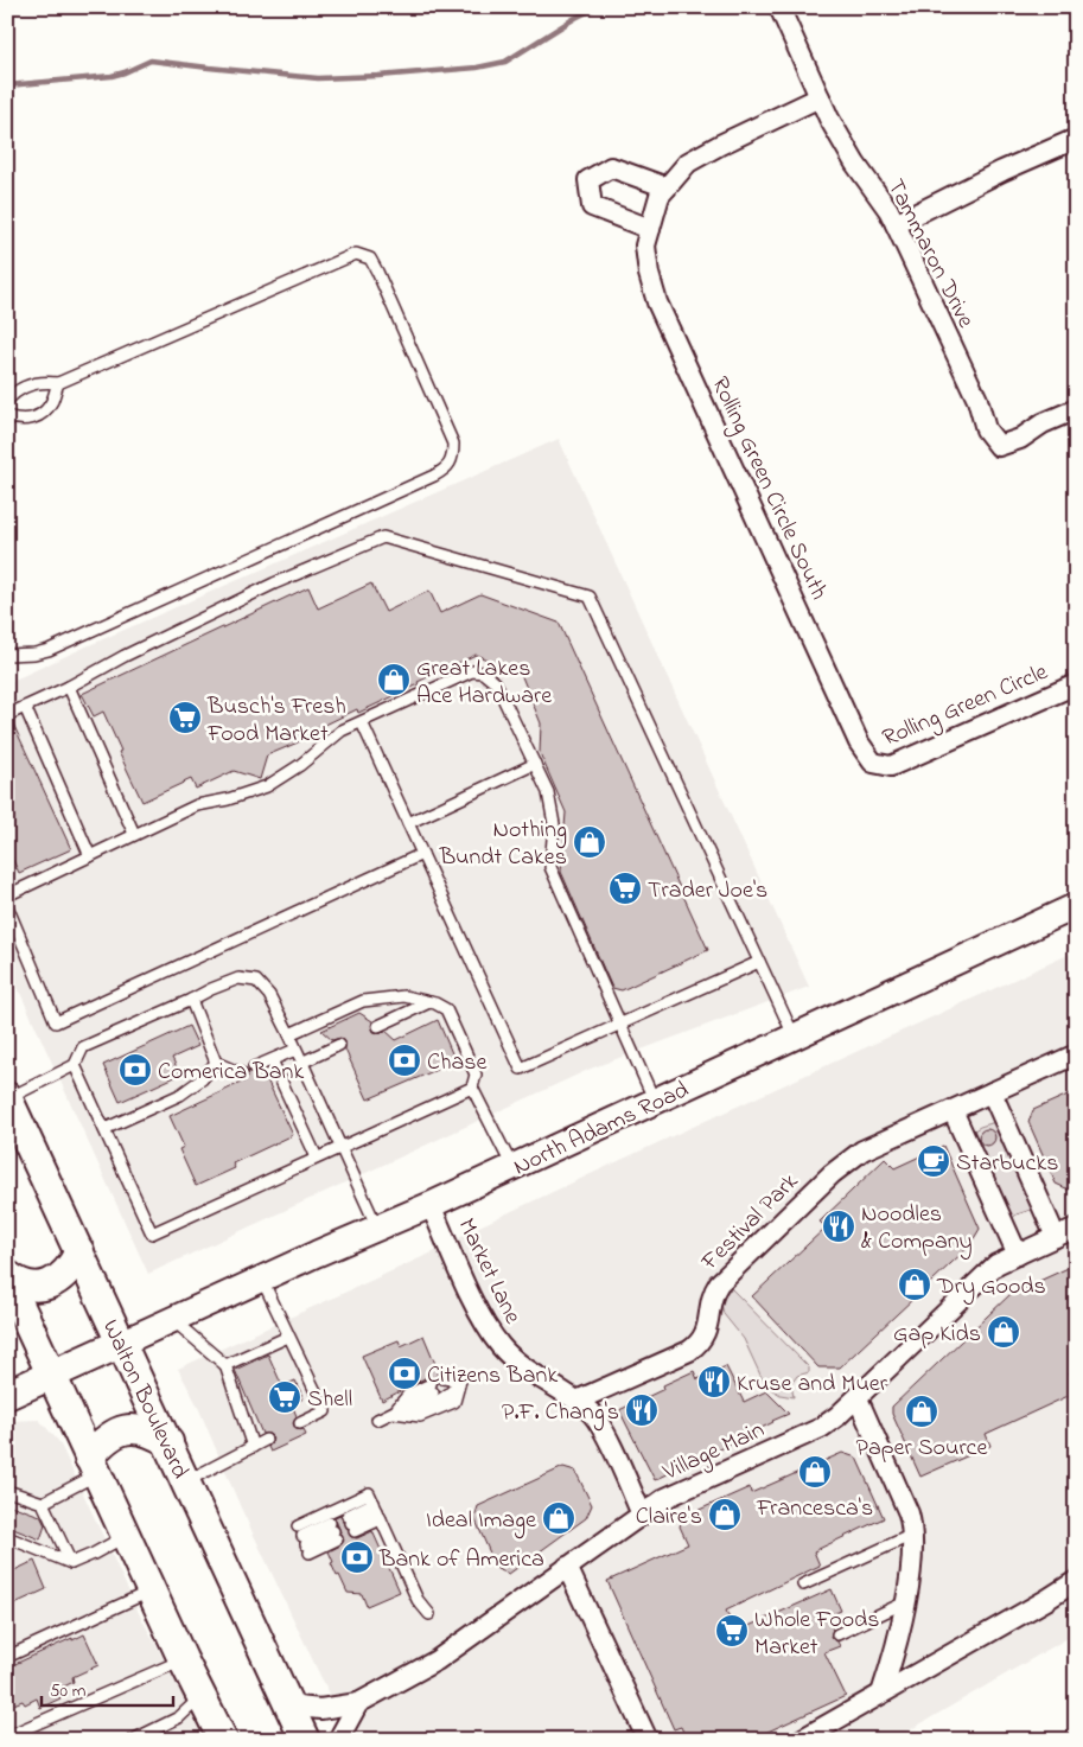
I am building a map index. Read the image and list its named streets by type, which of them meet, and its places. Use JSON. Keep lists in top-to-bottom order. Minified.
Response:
{"streets":{"main road":["Walton Boulevard"],"street":["Tammaron Drive","Rolling Green Circle South","Rolling Green Circle","North Adams Road","Festival Park","Market Lane","Village Main"]},"crossings":[["Tammaron Drive","Rolling Green Circle South"],["Rolling Green Circle South","Rolling Green Circle"],["North Adams Road","Market Lane"],["North Adams Road","Walton Boulevard"],["Festival Park","Market Lane"],["Market Lane","Village Main"],["Walton Boulevard","Village Main"]],"places":{"shop":["Great Lakes Ace Hardware","Nothing Bundt Cakes","Dry Goods","Gap Kids","Paper Source","Francesca's","Claire's","Ideal Image"],"supermarket":["Busch's Fresh Food Market","Trader Joe's","Shell","Whole Foods Market"],"bank":["Chase","Comerica Bank","Citizens Bank","Bank of America"],"cafe":["Starbucks"],"restaurant":["Noodles & Company","Kruse and Muer","P.F. Chang's"]},"scale_bar":"50 m"}
